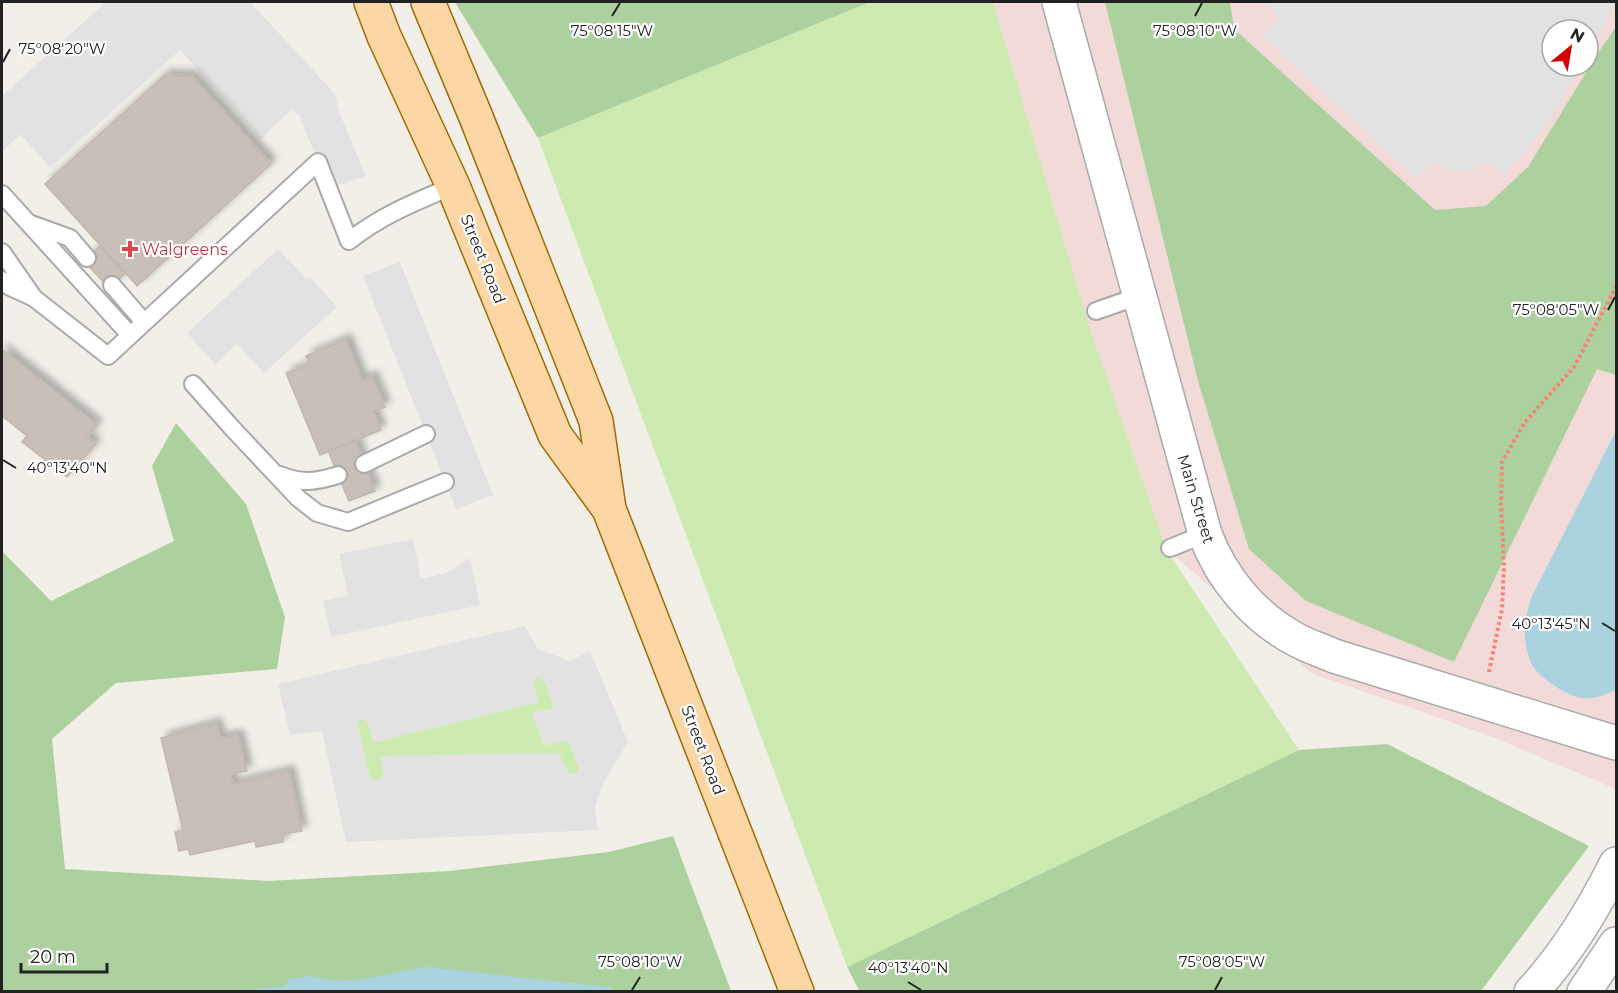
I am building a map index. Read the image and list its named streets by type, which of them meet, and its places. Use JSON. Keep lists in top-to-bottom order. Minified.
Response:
{"streets":{"main road":["Street Road"],"street":["Main Street"]},"places":{"health":["Walgreens"]},"scale_bar":"20 m","north":"top right","coordinates":["75°08'15\"W","75°08'10\"W","75°08'20\"W","75°08'05\"W","40°13'40\"N","40°13'45\"N"]}
